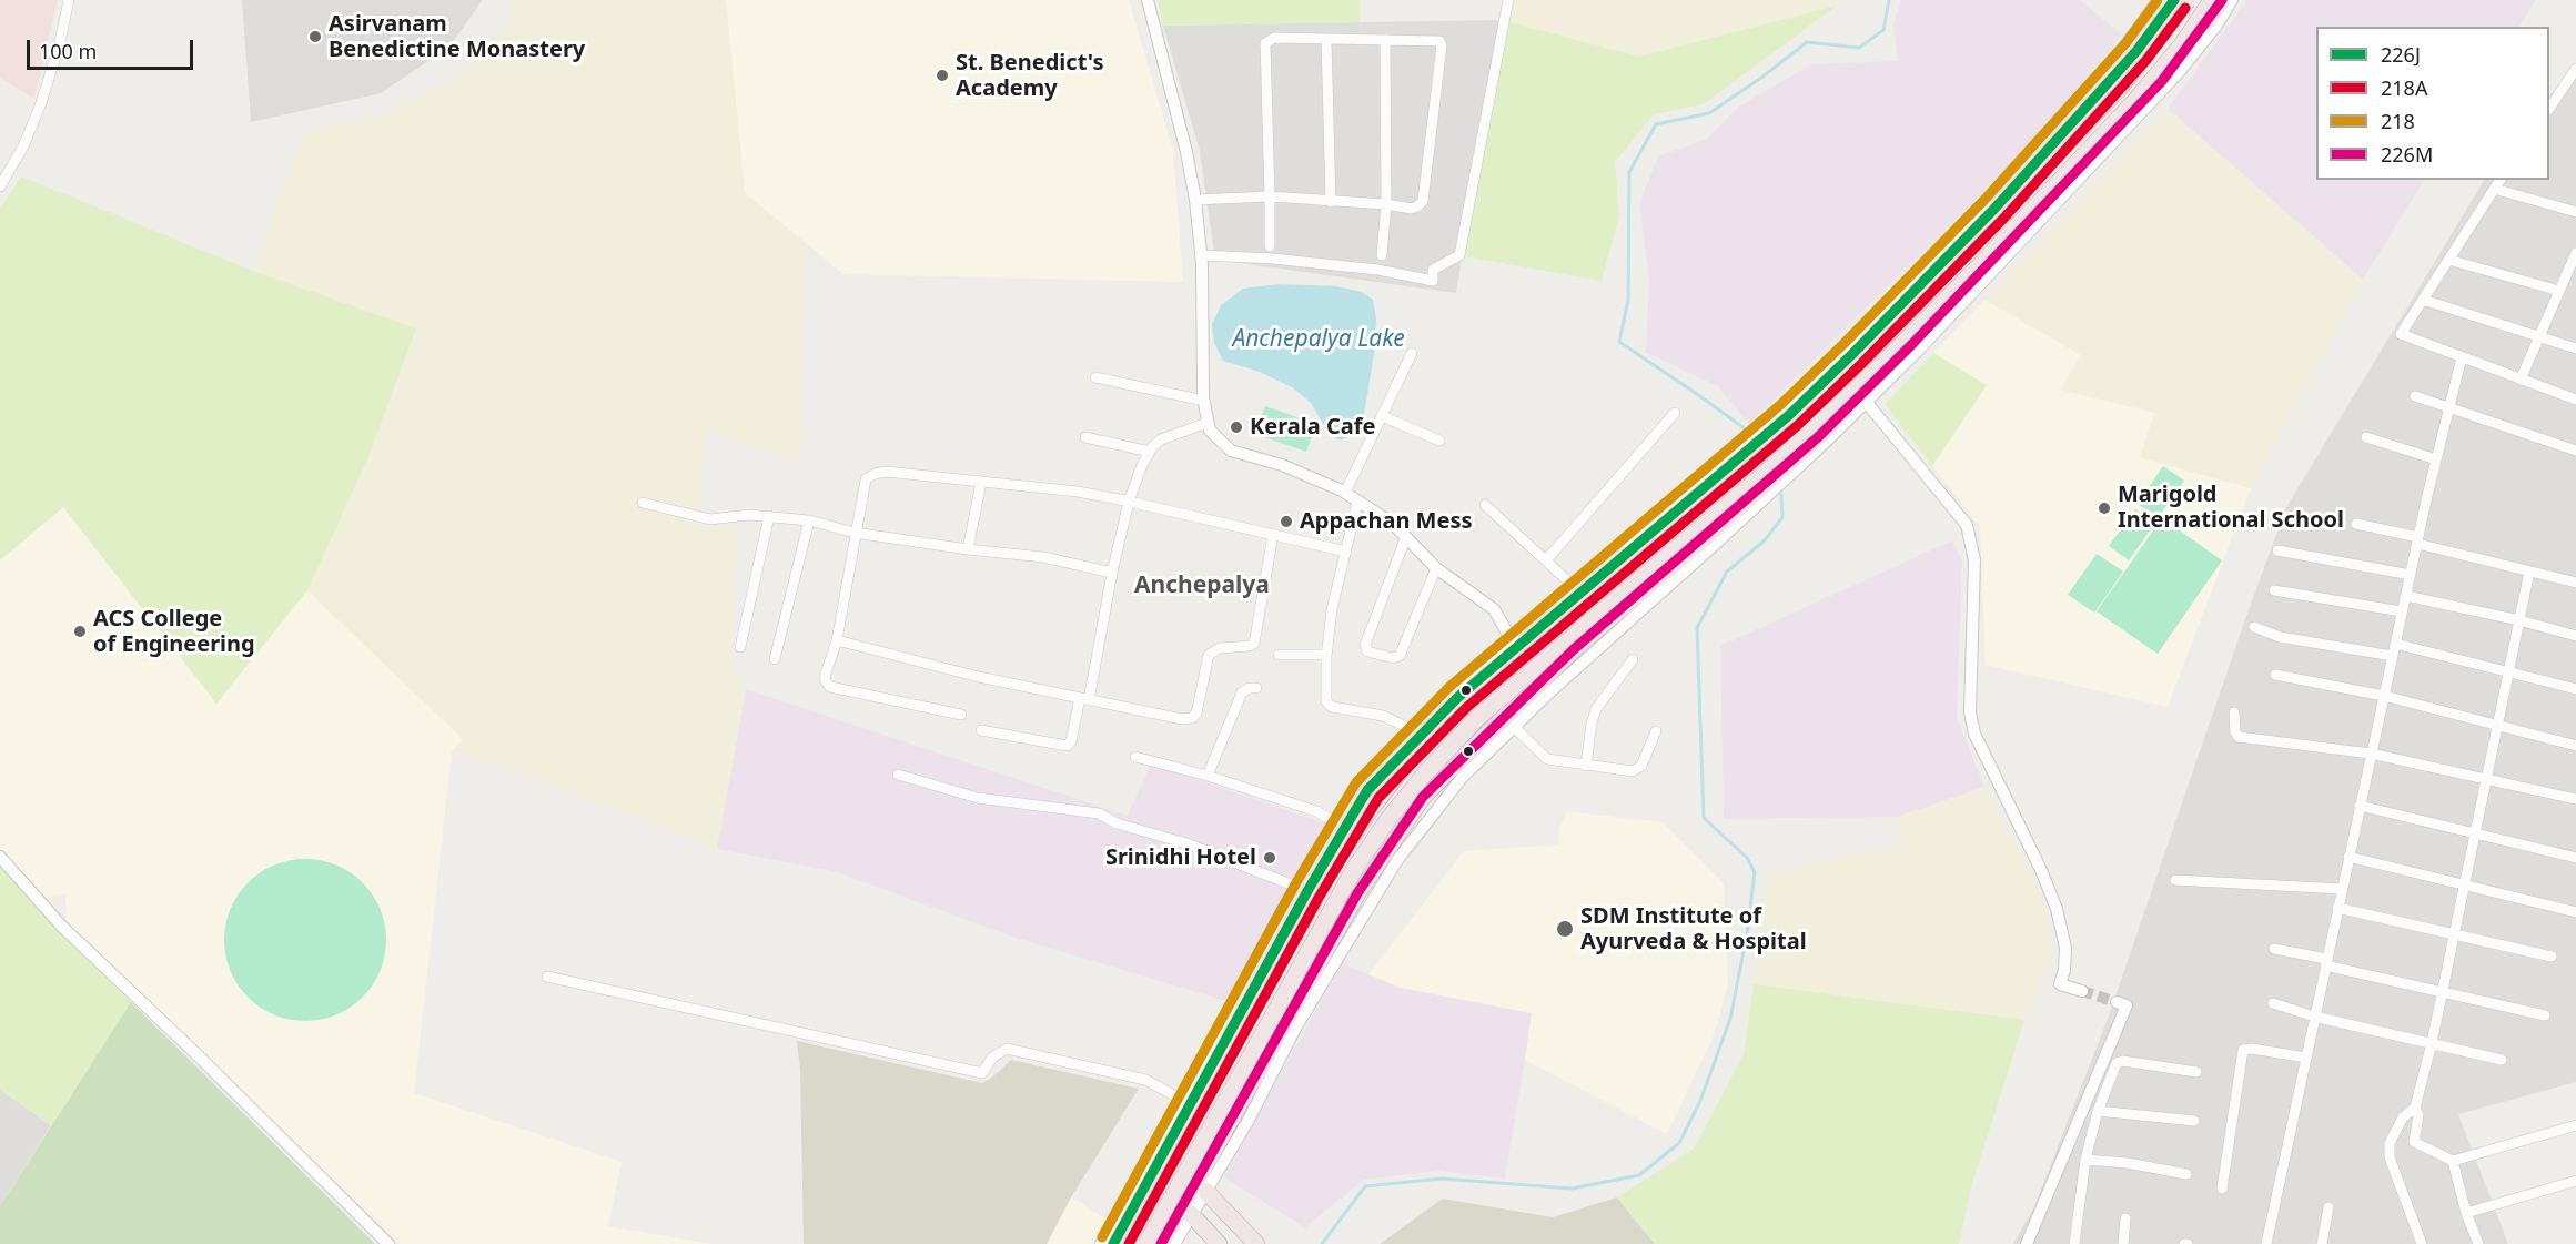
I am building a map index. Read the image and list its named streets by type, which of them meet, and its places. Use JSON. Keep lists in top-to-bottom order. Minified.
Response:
{"districts":["Anchepalya"],"water":["Anchepalya Lake"],"places":["Asirvanam Benedictine Monastery","St. Benedict's Academy","Kerala Cafe","Marigold International School","Appachan Mess","ACS College of Engineering","Srinidhi Hotel","SDM Institute of Ayurveda & Hospital"],"lines":["transit line 226J","transit line 218","transit line 226M","transit line 218A"],"legend":["226J","218A","218","226M"],"scale_bar":"100 m"}
